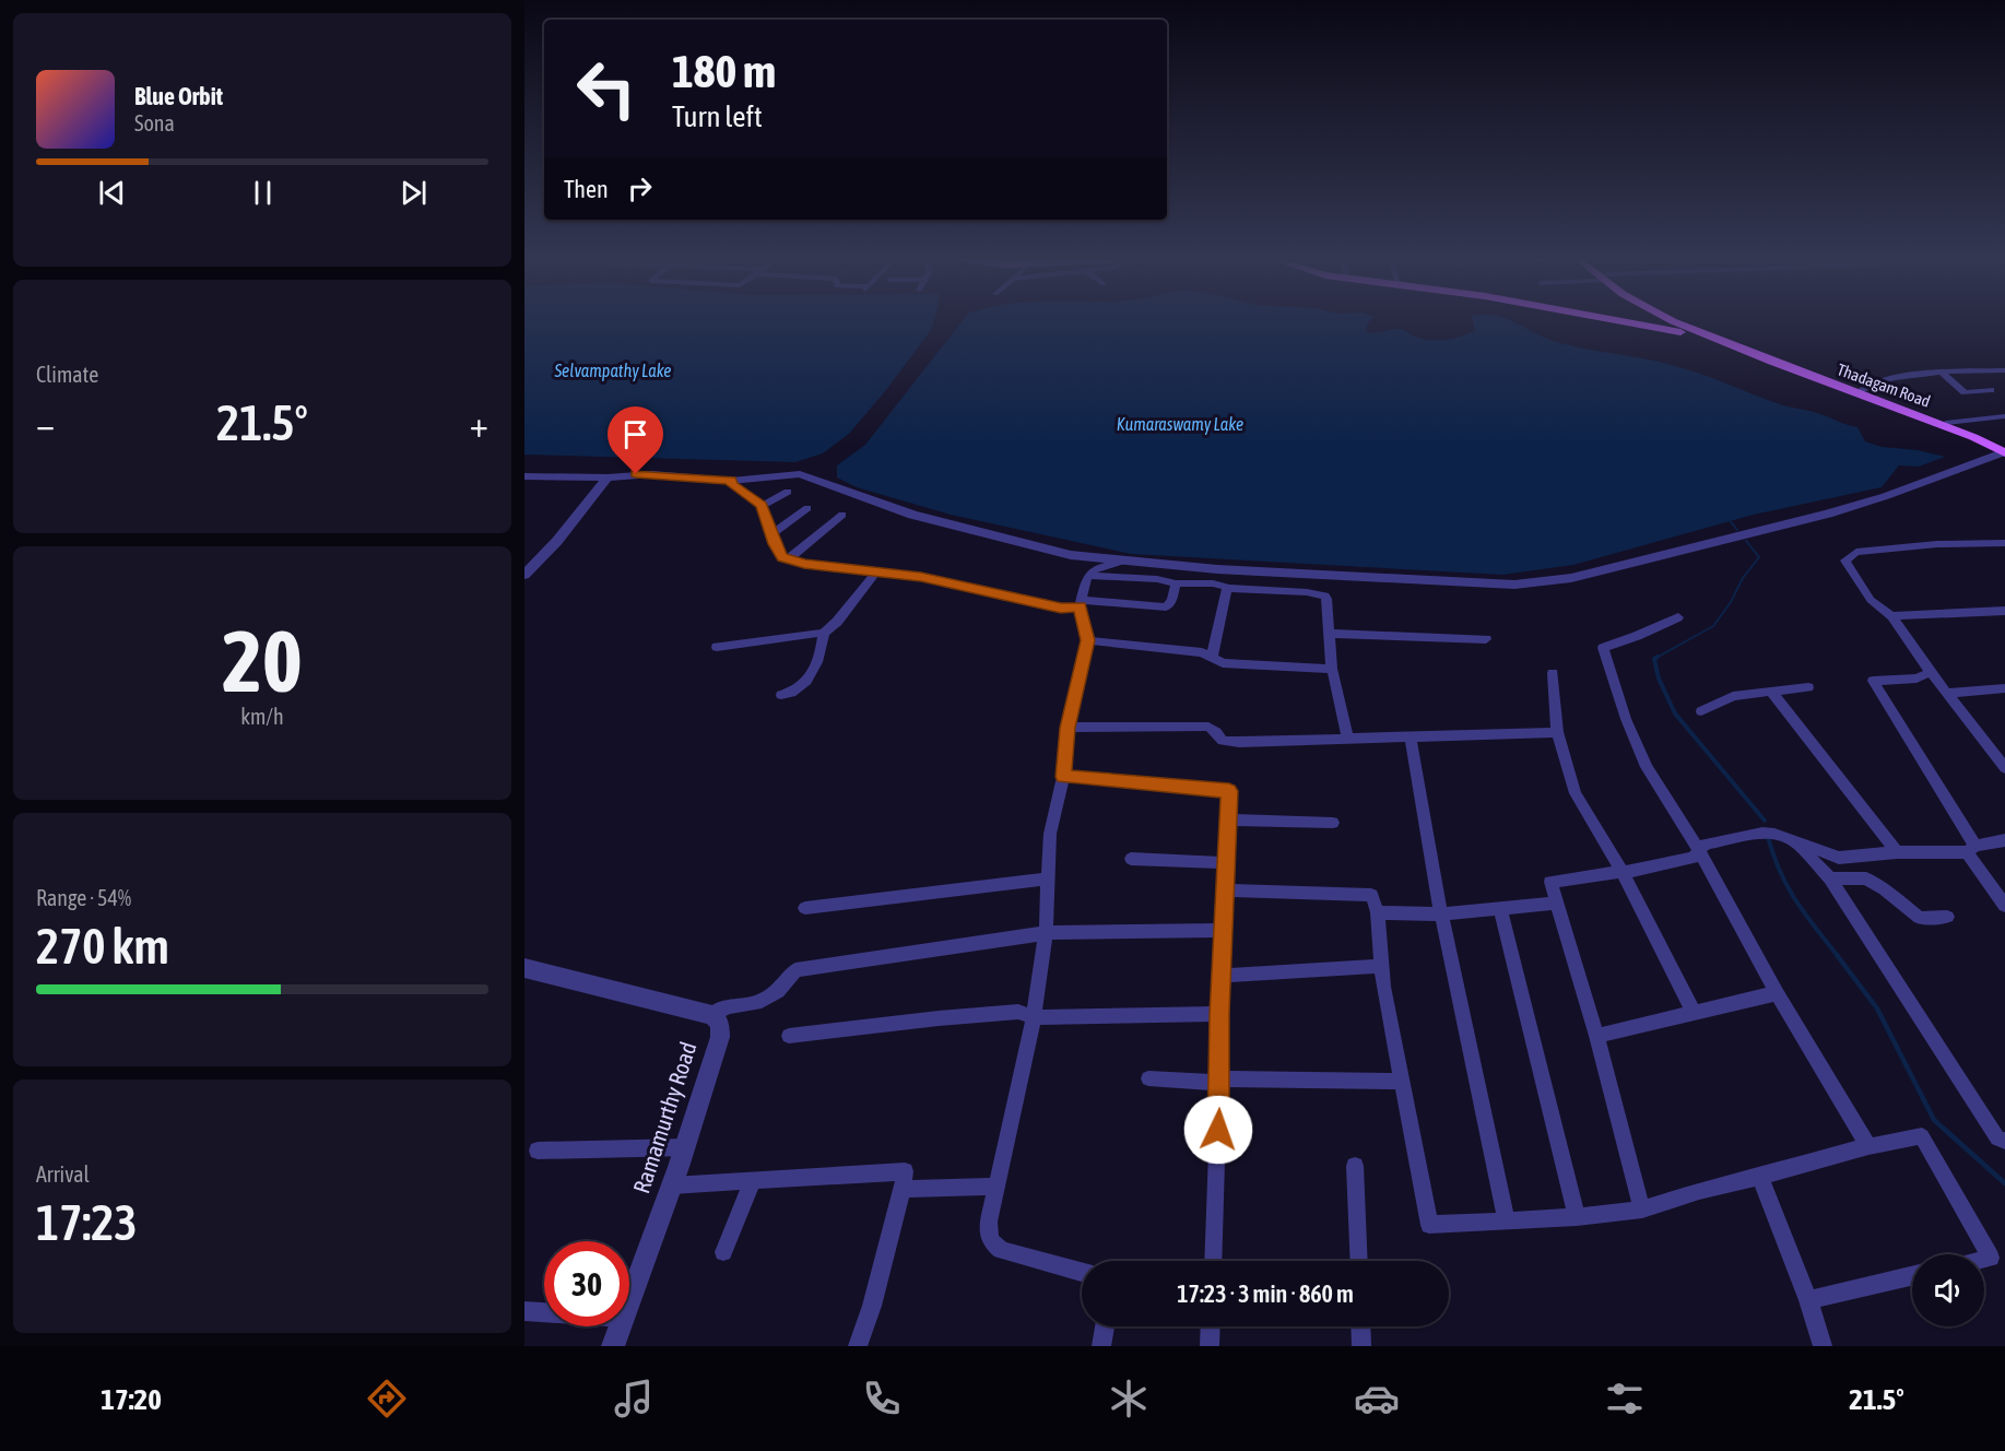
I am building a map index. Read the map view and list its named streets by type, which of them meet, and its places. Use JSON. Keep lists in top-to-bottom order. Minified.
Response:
{"streets":{"main road":["Thadagam Road"],"street":["Ramamurthy Road"]},"water":["Selvampathy Lake","Kumaraswamy Lake"],"page":{"turn":["180 m","Turn left"],"song":["Blue Orbit","Sona"],"then":"Then","tile":["Climate",["20","km/h"],["Range · 54%","270 km"],["Arrival","17:23"]],"heat":["−","21.5°","+"],"limit":"30","trip":"17:23 · 3 min · 860 m","tabs":["17:20","21.5°"]}}
